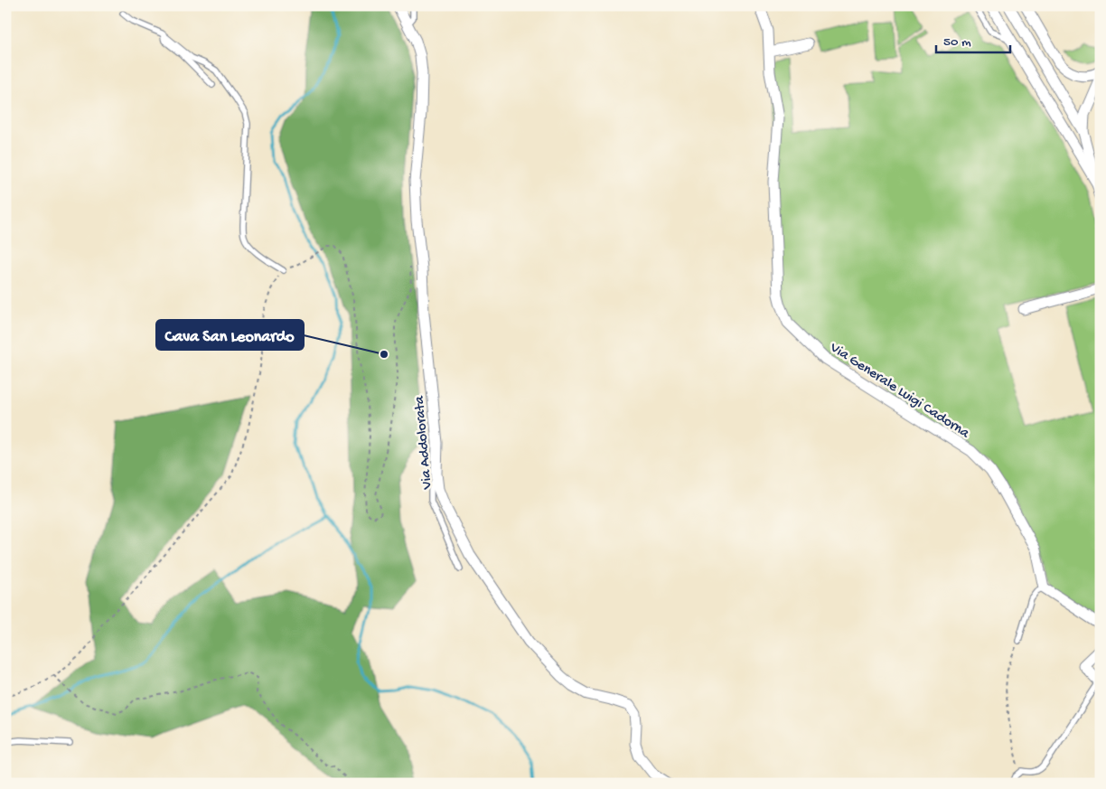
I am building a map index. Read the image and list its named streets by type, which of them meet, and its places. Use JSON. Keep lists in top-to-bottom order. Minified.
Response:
{"streets":{"street":["Via Generale Luigi Cadorna","Via Addolorata"]},"places":["Cava San Leonardo"],"scale_bar":"50 m"}
